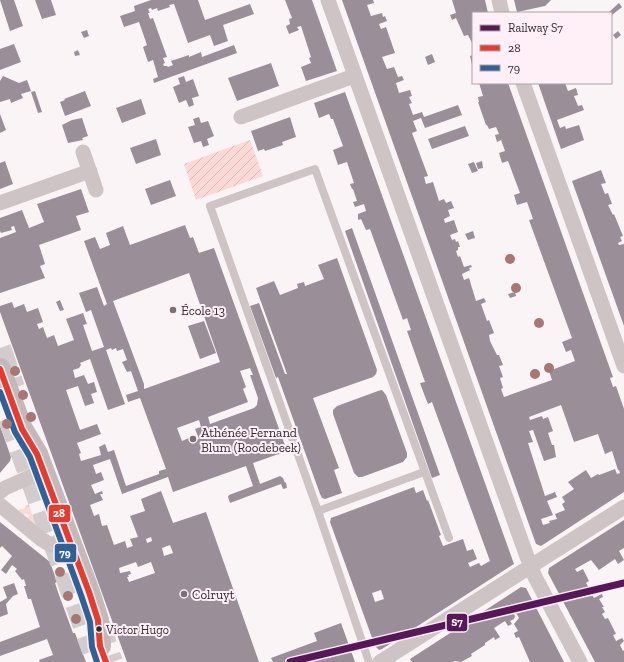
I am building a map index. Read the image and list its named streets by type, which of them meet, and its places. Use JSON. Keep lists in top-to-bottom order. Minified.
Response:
{"places":["École 13","Athénée Fernand Blum (Roodebeek)","Colruyt","Victor Hugo"],"lines":["transit line 28","transit line 79","rail line S7"],"legend":["Railway S7","28","79"]}
